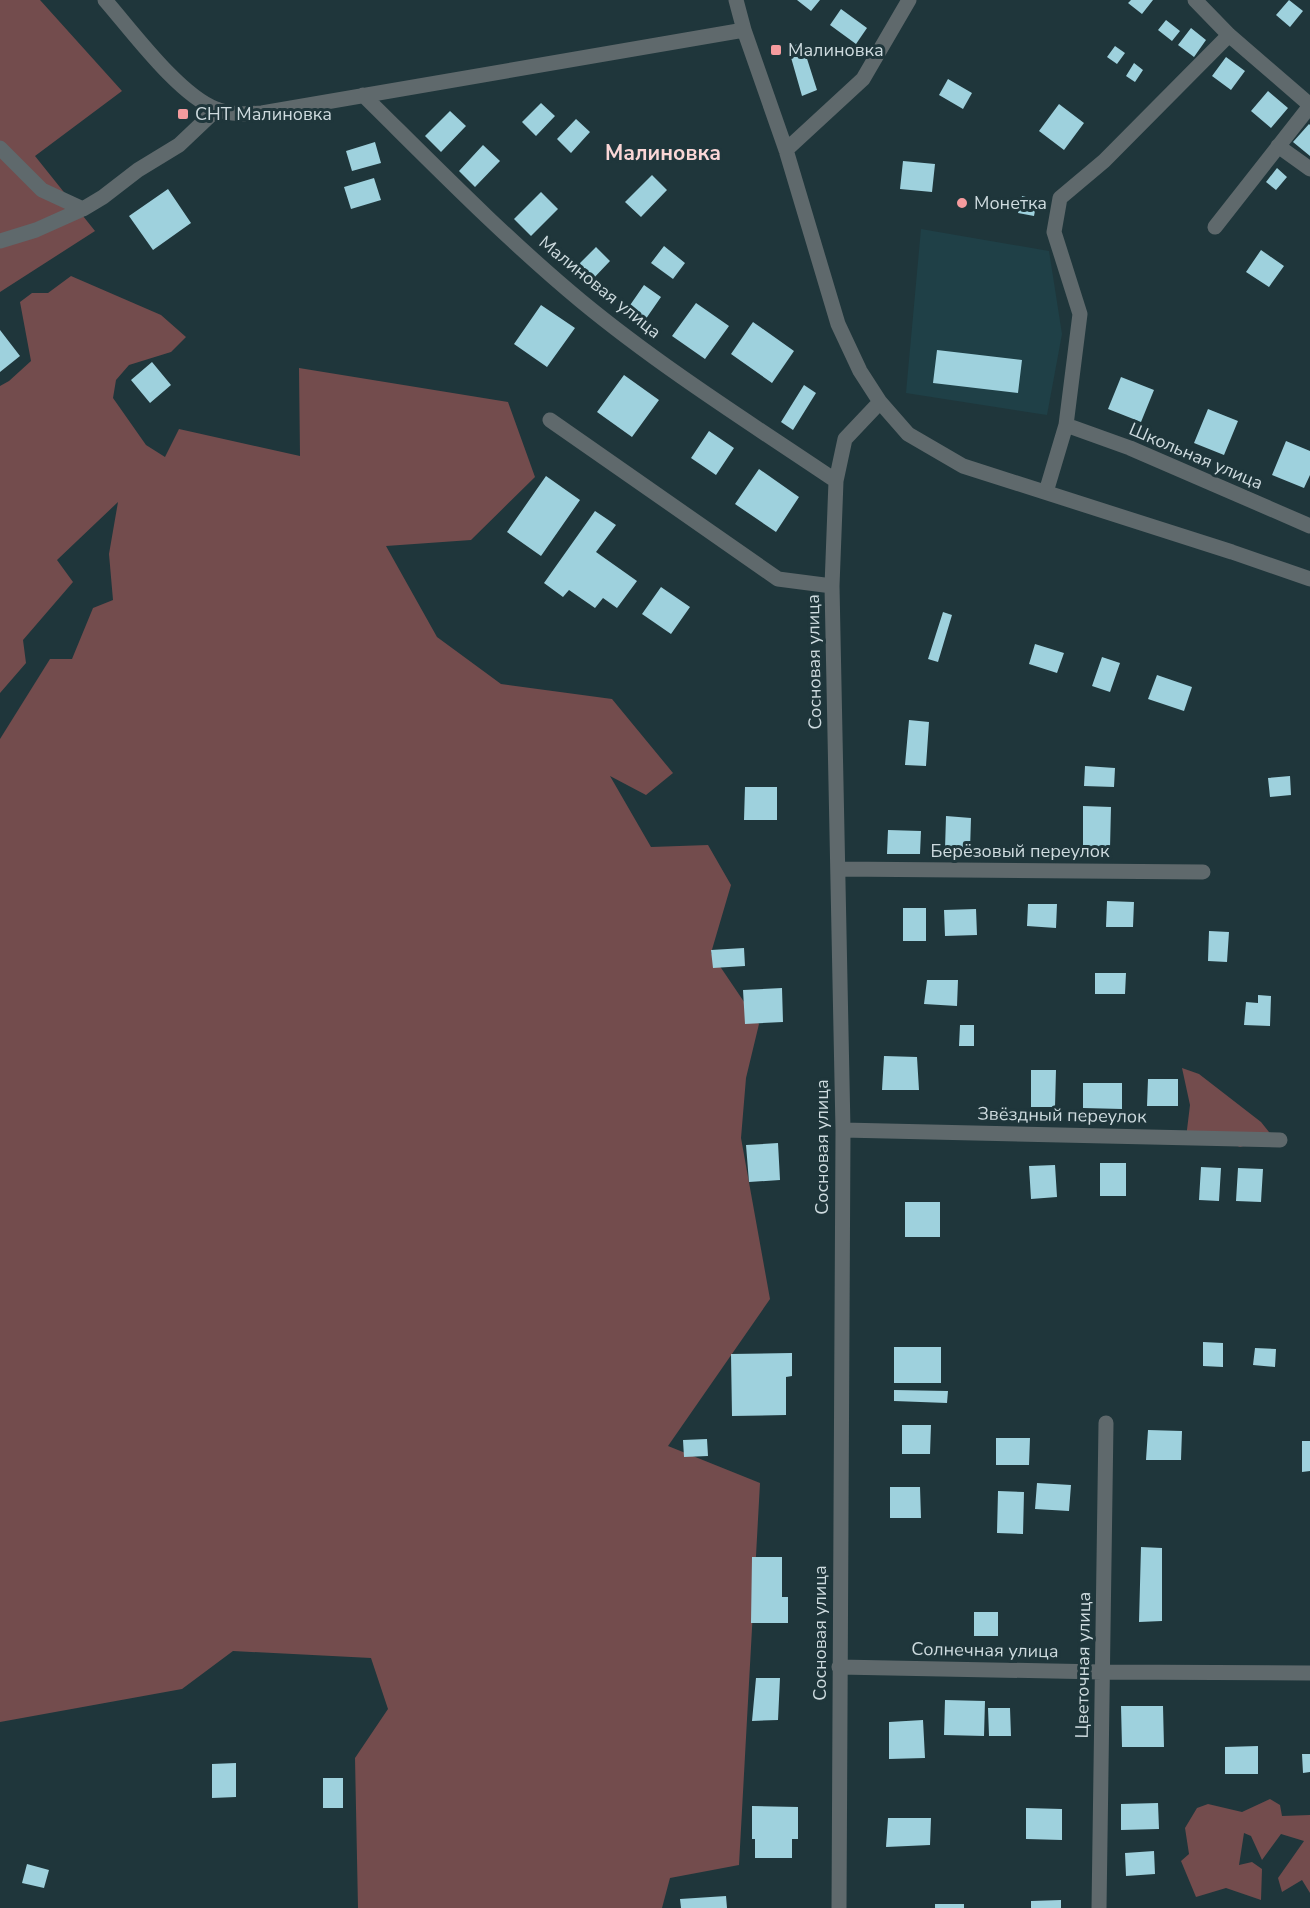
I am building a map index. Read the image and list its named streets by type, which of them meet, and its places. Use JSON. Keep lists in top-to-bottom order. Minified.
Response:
{"streets":{"street":["Малиновая улица","Школьная улица","Сосновая улица","Берёзовый переулок","Звёздный переулок","Солнечная улица","Цветочная улица"]},"crossings":[["Малиновая улица","Сосновая улица"],["Сосновая улица","Берёзовый переулок"],["Сосновая улица","Звёздный переулок"],["Сосновая улица","Солнечная улица"],["Солнечная улица","Цветочная улица"]],"districts":["Малиновка"],"places":{"transit":["Малиновка","СНТ Малиновка"],"other":["Монетка"]}}
